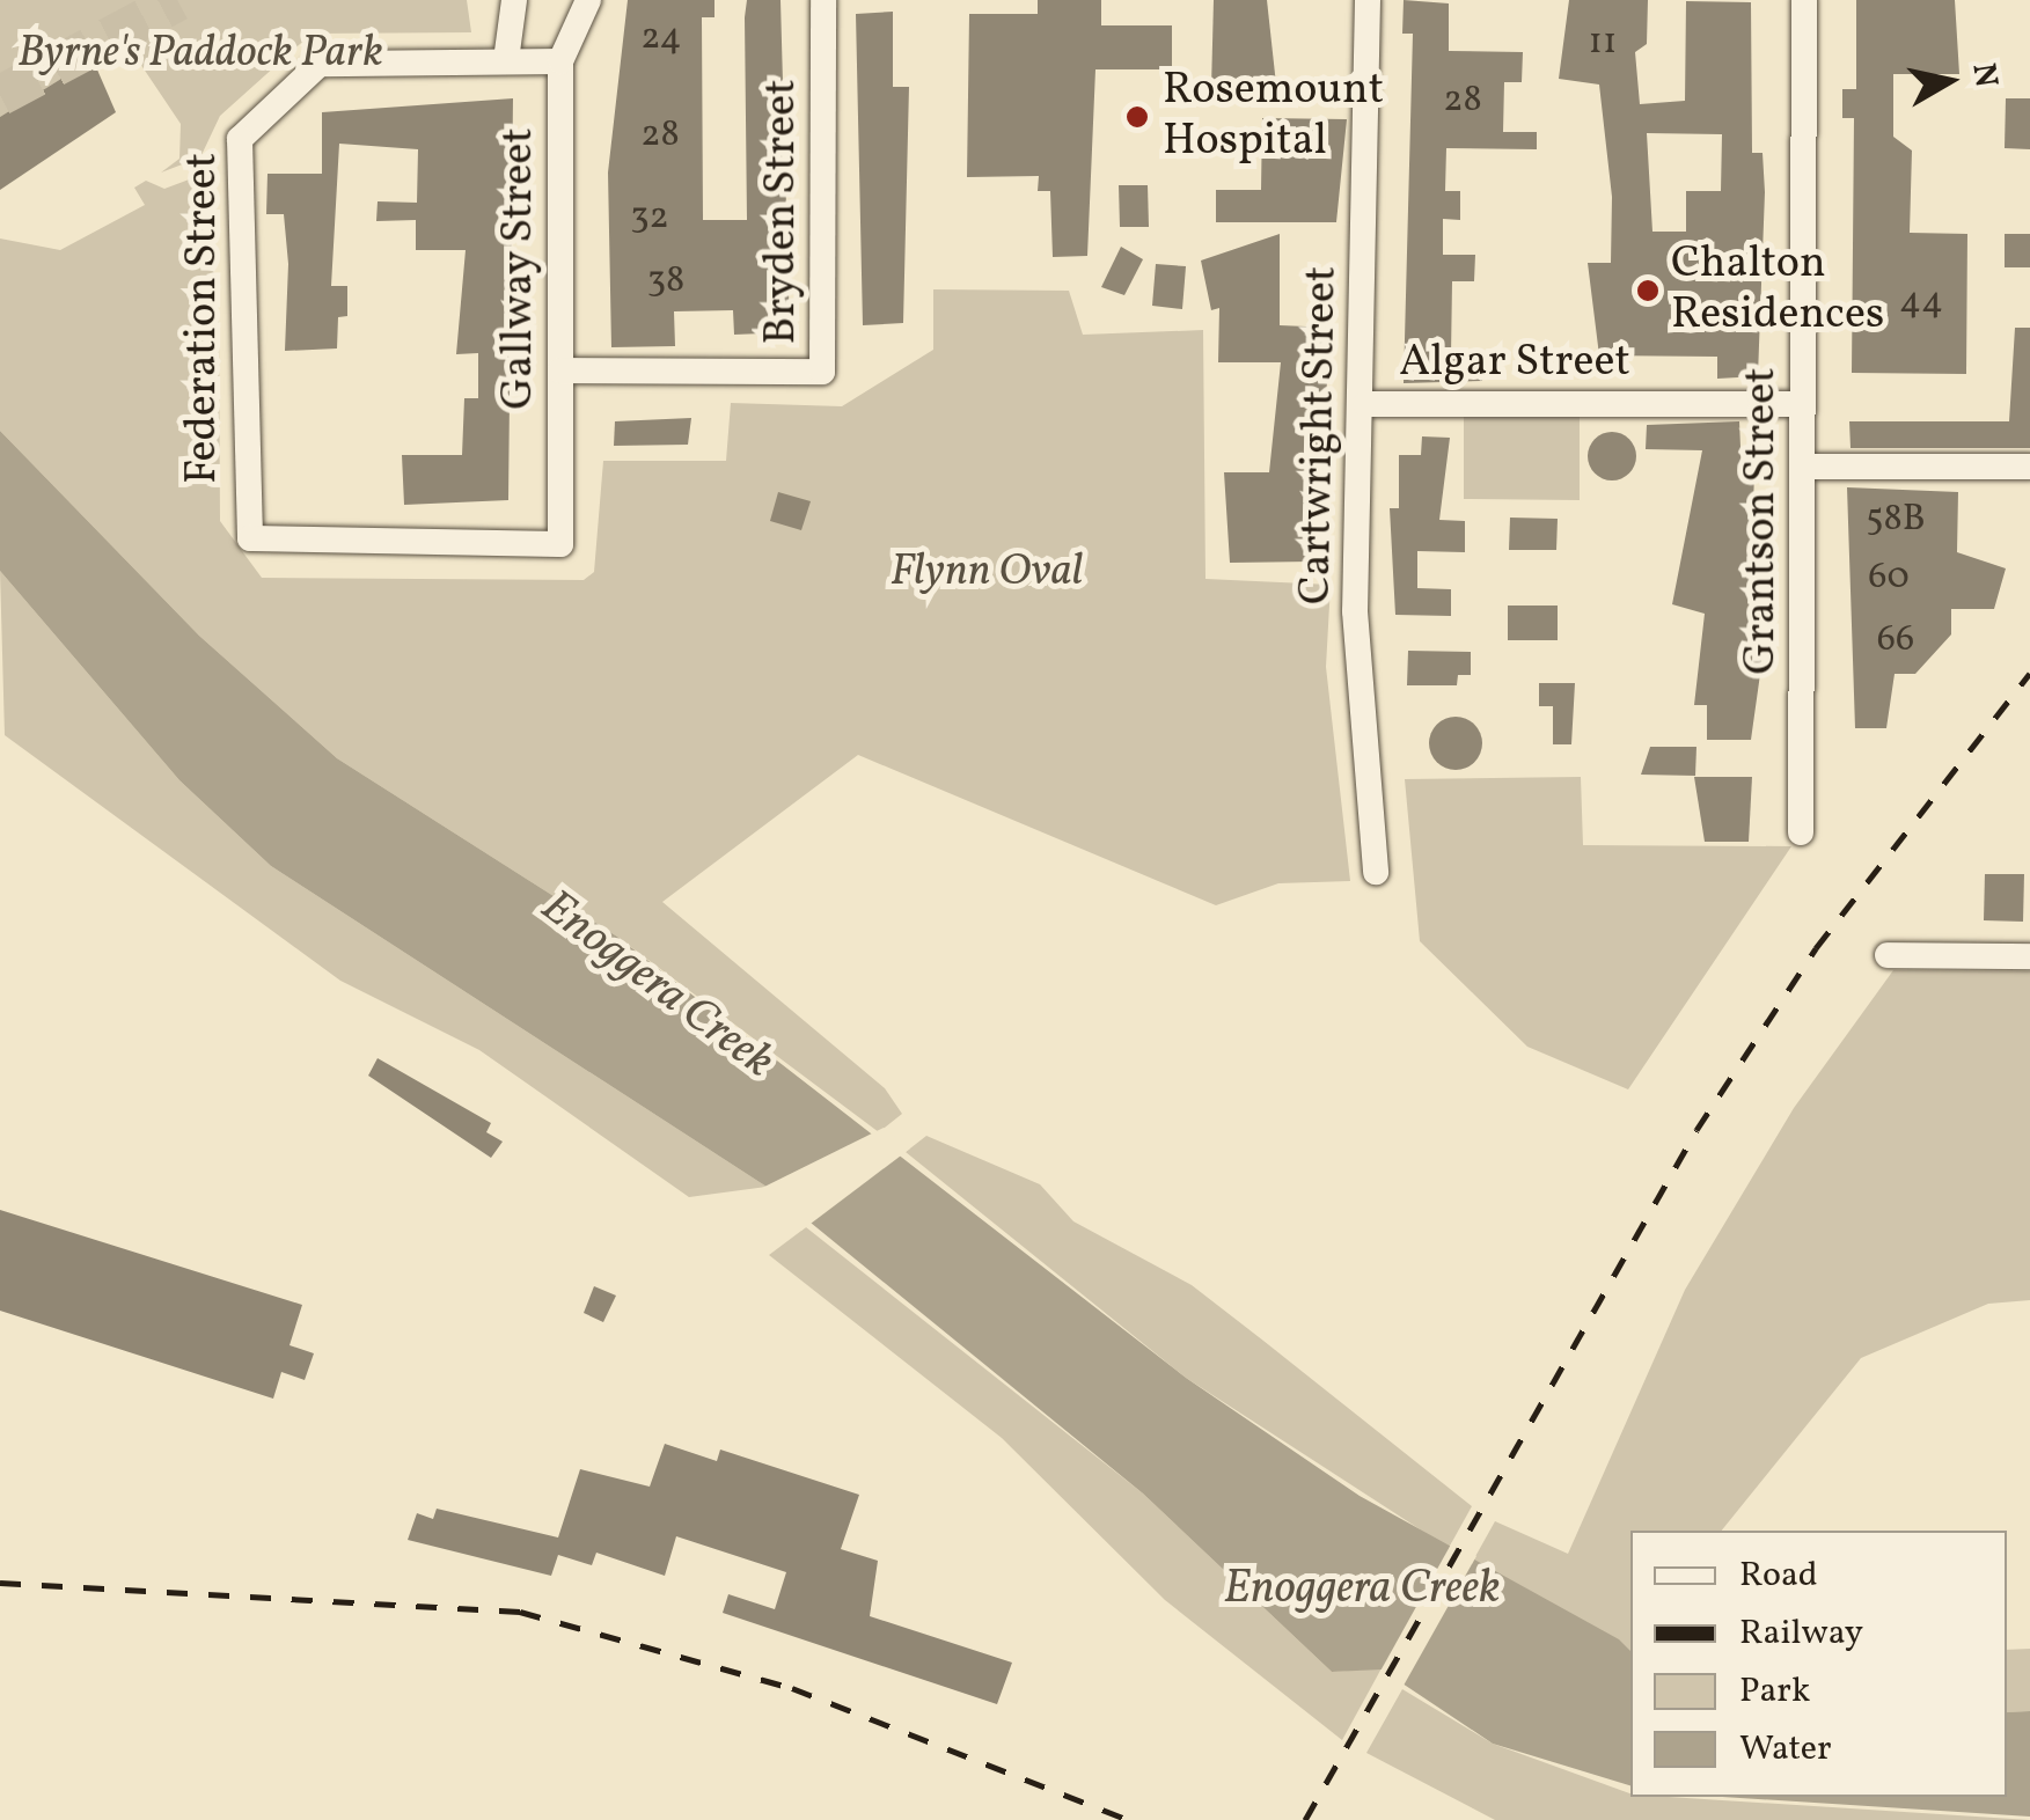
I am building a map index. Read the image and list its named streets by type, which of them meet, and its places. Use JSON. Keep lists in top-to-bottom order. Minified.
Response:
{"streets":{"street":["Bryden Street","Gallway Street","Federation Street","Algar Street","Cartwright Street","Grantson Street"]},"crossings":[["Bryden Street","Gallway Street"],["Gallway Street","Federation Street"],["Algar Street","Cartwright Street"],["Algar Street","Grantson Street"]],"water":["Enoggera Creek"],"parks":["Byrne's Paddock Park","Flynn Oval"],"places":["Rosemount Hospital","Chalton Residences"],"house_numbers":["24","11","28","28","32","38","44","58B","60","66"],"legend":["Road","Railway","Park","Water"],"north":"right"}
